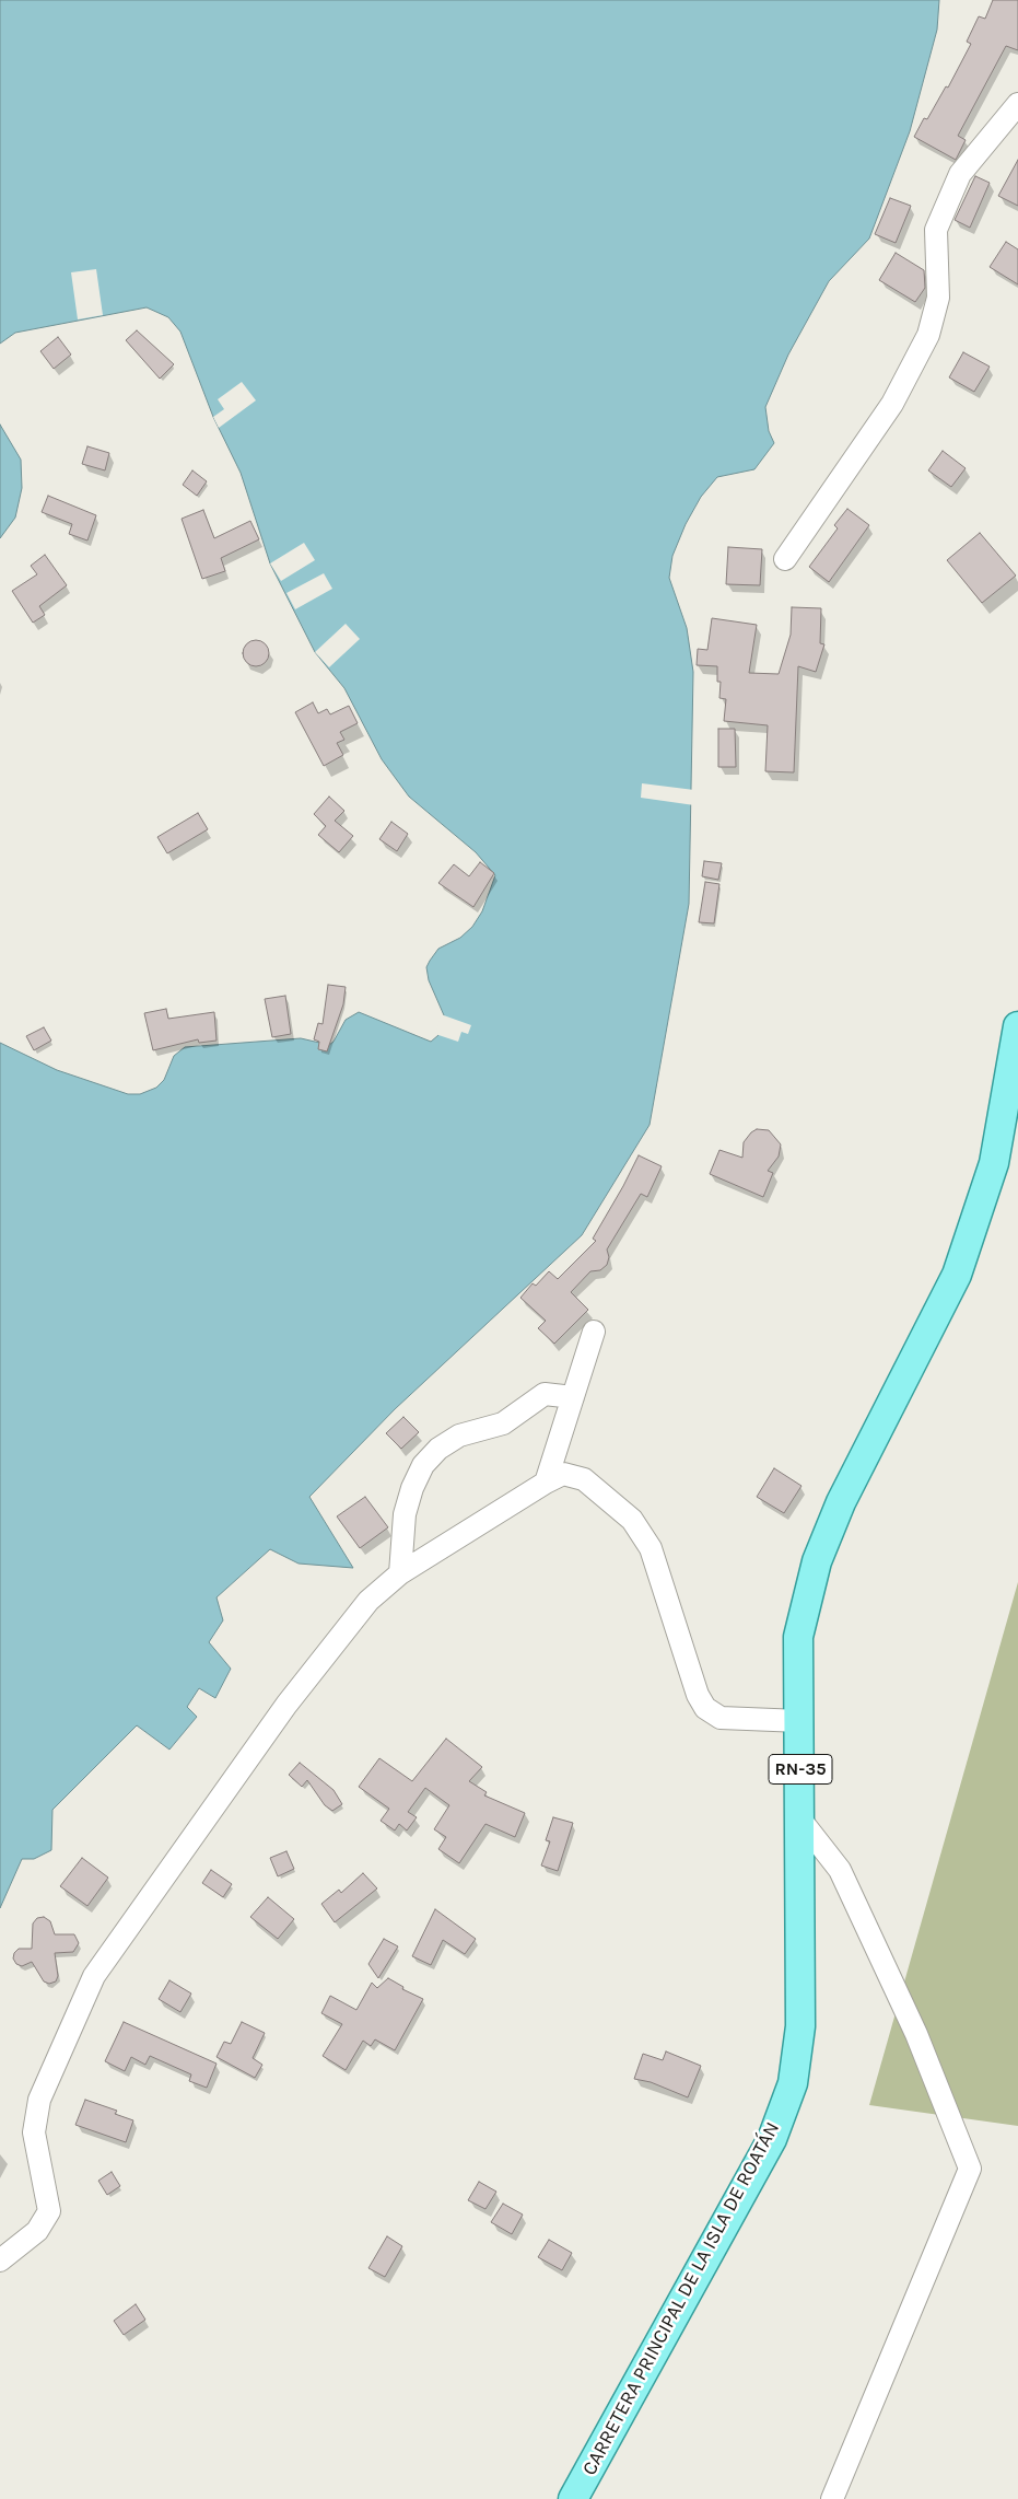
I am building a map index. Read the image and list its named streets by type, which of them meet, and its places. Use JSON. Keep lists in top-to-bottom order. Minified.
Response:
{"streets":{"main road":["RN-35","CARRETERA PRINCIPAL DE LA ISLA DE ROATÁN"]}}
